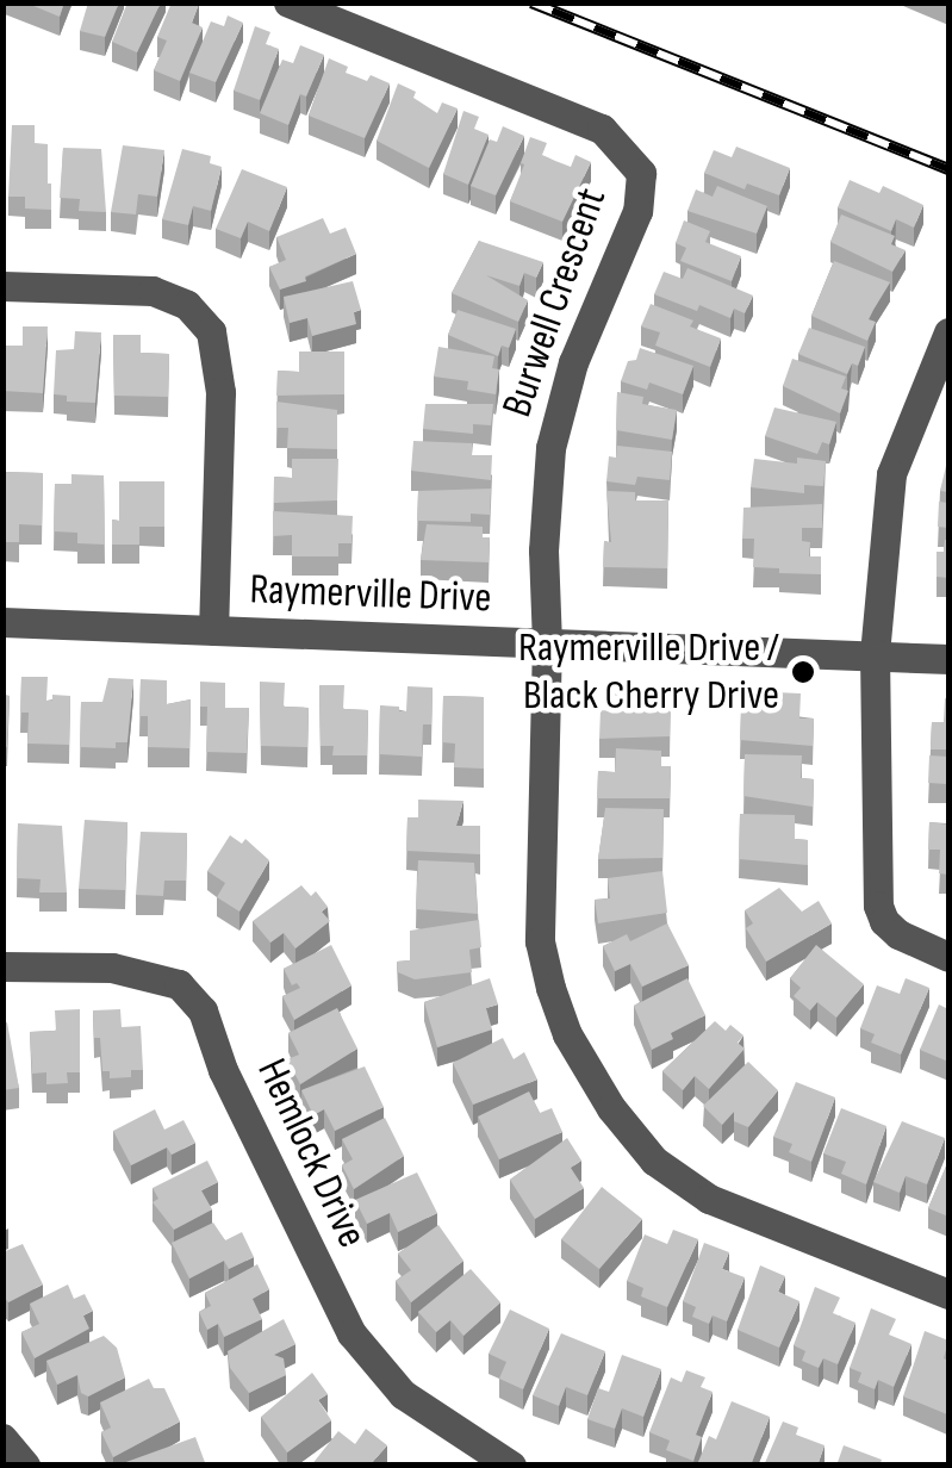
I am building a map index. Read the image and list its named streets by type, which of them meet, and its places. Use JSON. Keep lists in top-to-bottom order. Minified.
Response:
{"streets":{"street":["Burwell Crescent","Raymerville Drive","Hemlock Drive"]},"crossings":[["Burwell Crescent","Raymerville Drive"]],"places":["Raymerville Drive / Black Cherry Drive"]}
